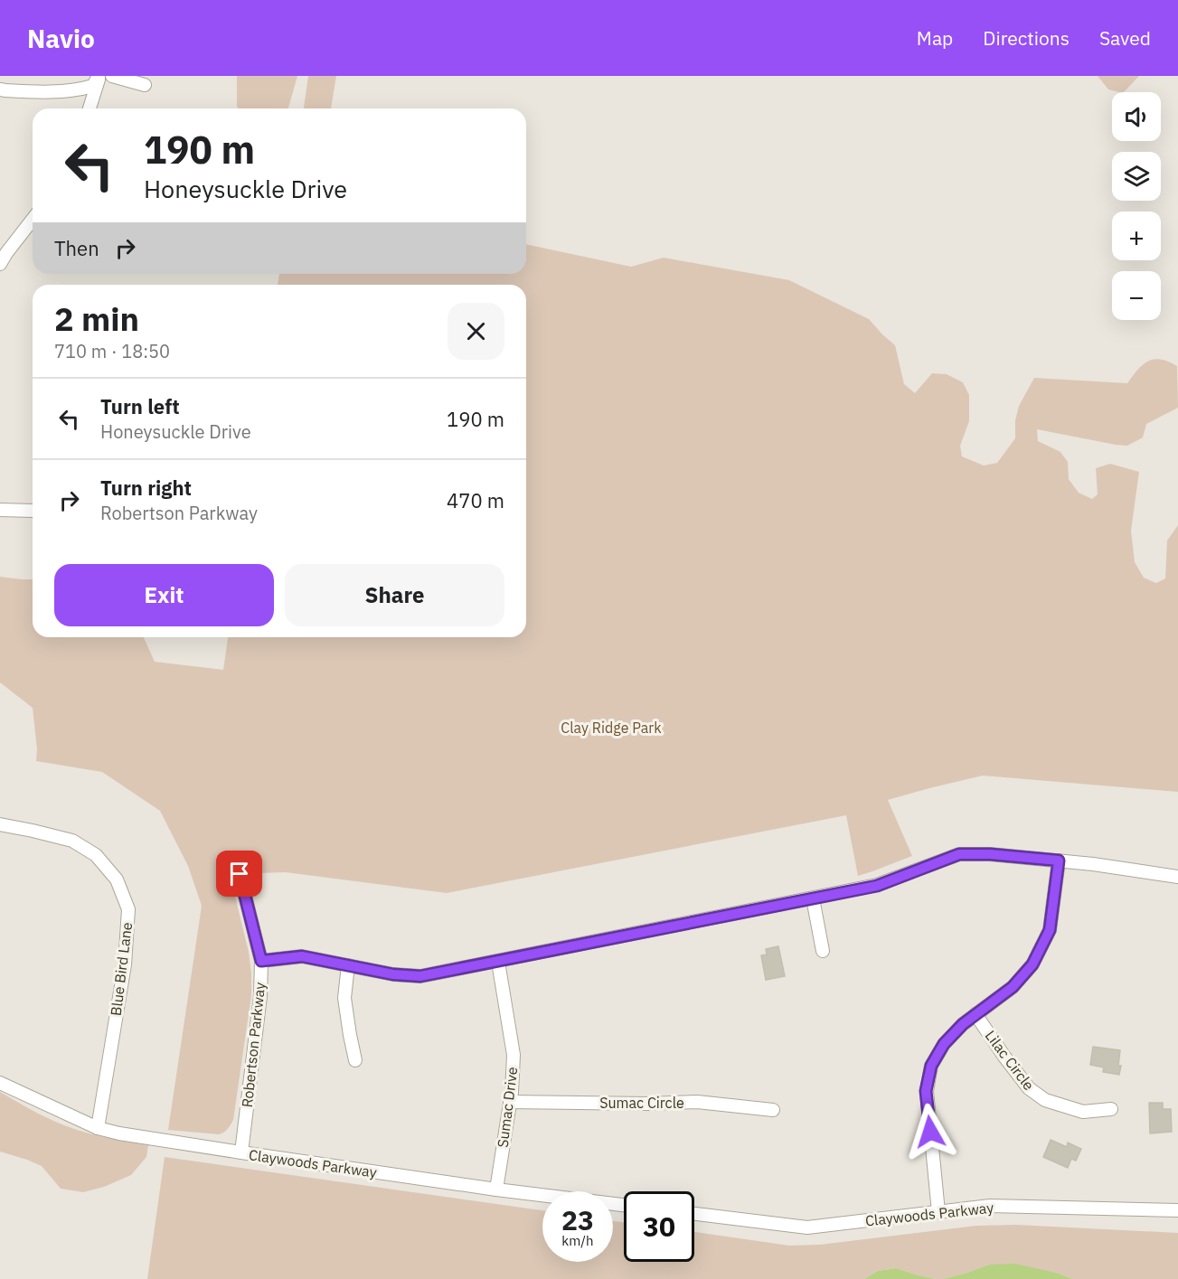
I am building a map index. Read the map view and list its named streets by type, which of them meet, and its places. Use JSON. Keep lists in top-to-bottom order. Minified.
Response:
{"streets":{"street":["Blue Bird Lane","Robertson Parkway","Lilac Circle","Sumac Circle","Sumac Drive","Claywoods Parkway"]},"crossings":[["Blue Bird Lane","Claywoods Parkway"],["Robertson Parkway","Claywoods Parkway"],["Sumac Circle","Sumac Drive"],["Sumac Drive","Claywoods Parkway"]],"parks":["Clay Ridge Park"],"page":{"header":"Navio","nav":["Map","Directions","Saved"],"map_buttons":["+","−"],"turn":["190 m","Honeysuckle Drive"],"then":"Then","heading":["2 min","710 m · 18:50"],"list":[{"name":"Turn left","note":"Honeysuckle Drive","value":"190 m"},{"name":"Turn right","note":"Robertson Parkway","value":"470 m"}],"buttons":["Exit","Share"],"speed":"23 km/h","limit":"30"}}
